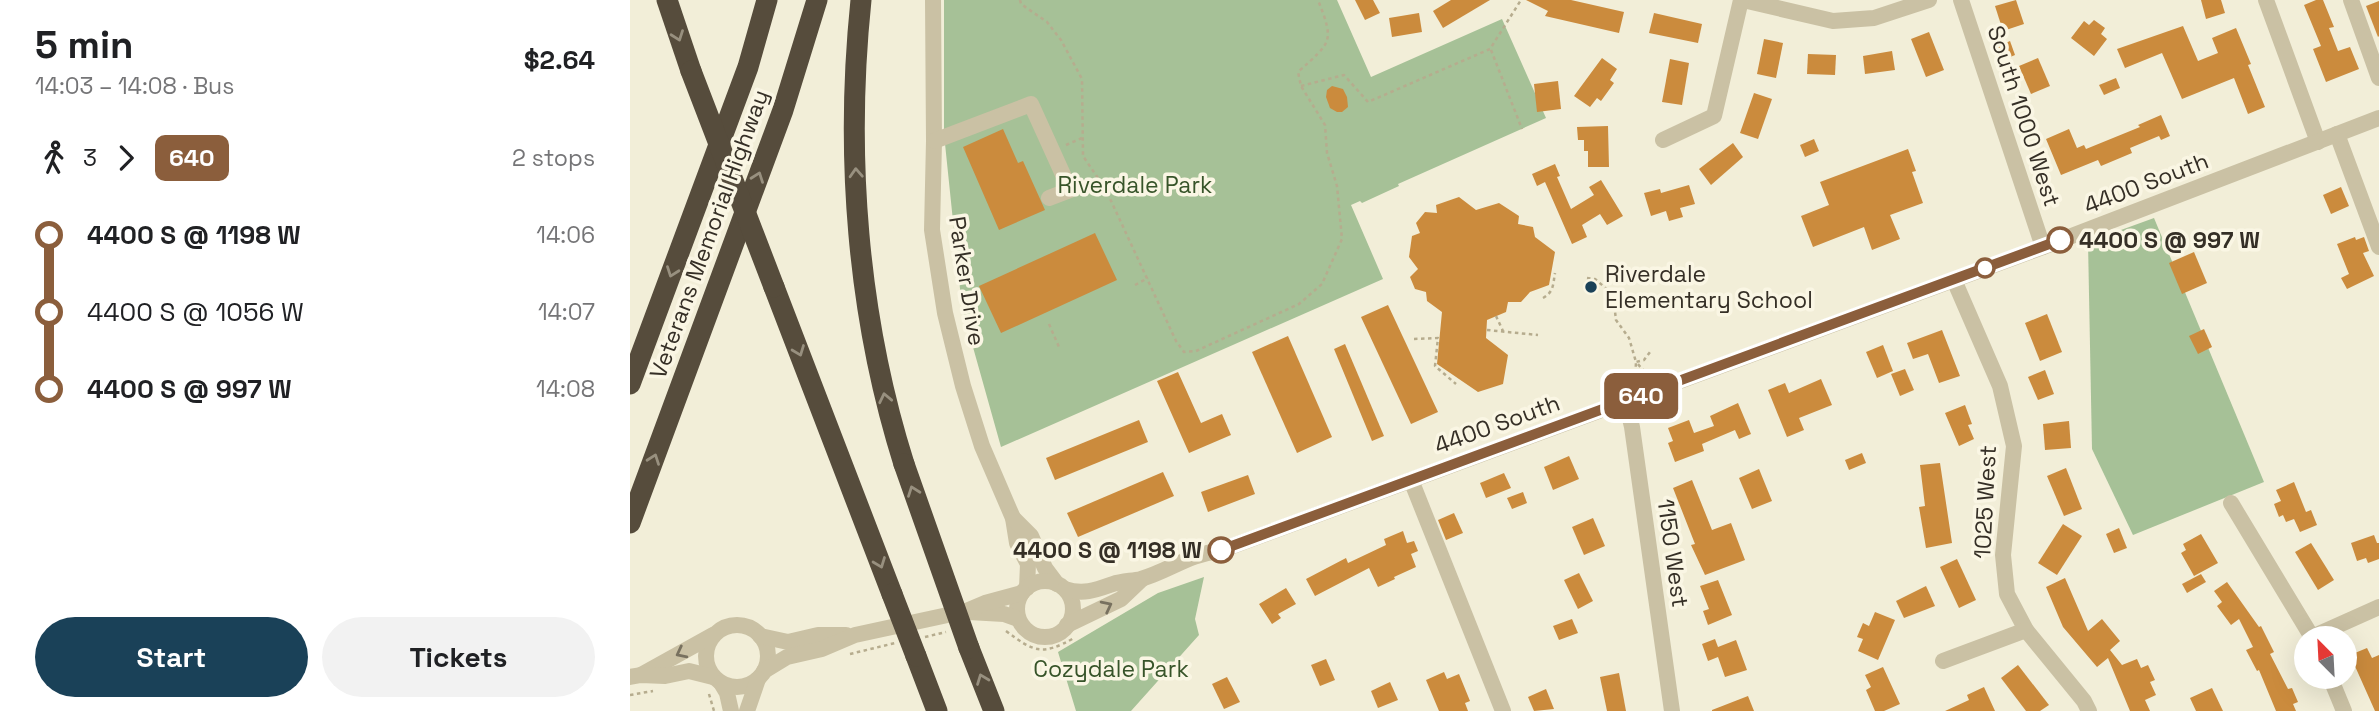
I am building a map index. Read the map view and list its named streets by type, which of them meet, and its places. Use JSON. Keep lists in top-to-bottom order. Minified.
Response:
{"streets":{"highway":["Veterans Memorial Highway"],"street":["South 1000 West","4400 South","Parker Drive","1025 West","1150 West"]},"crossings":[["South 1000 West","4400 South"],["4400 South","1025 West"],["4400 South","1150 West"]],"parks":["Riverdale Park","Cozydale Park"],"places":["4400 S @ 997 W","Riverdale Elementary School","4400 S @ 1198 W"],"lines":["bus line 640"],"north":"top left","page":{"heading":["5 min","14:03 – 14:08 · Bus","$2.64"],"on_map":"640","legs":["3","640","2 stops"],"list":[{"name":"4400 S @ 1198 W","value":"14:06"},{"name":"4400 S @ 1056 W","value":"14:07"},{"name":"4400 S @ 997 W","value":"14:08"}],"buttons":["Start","Tickets"]}}
